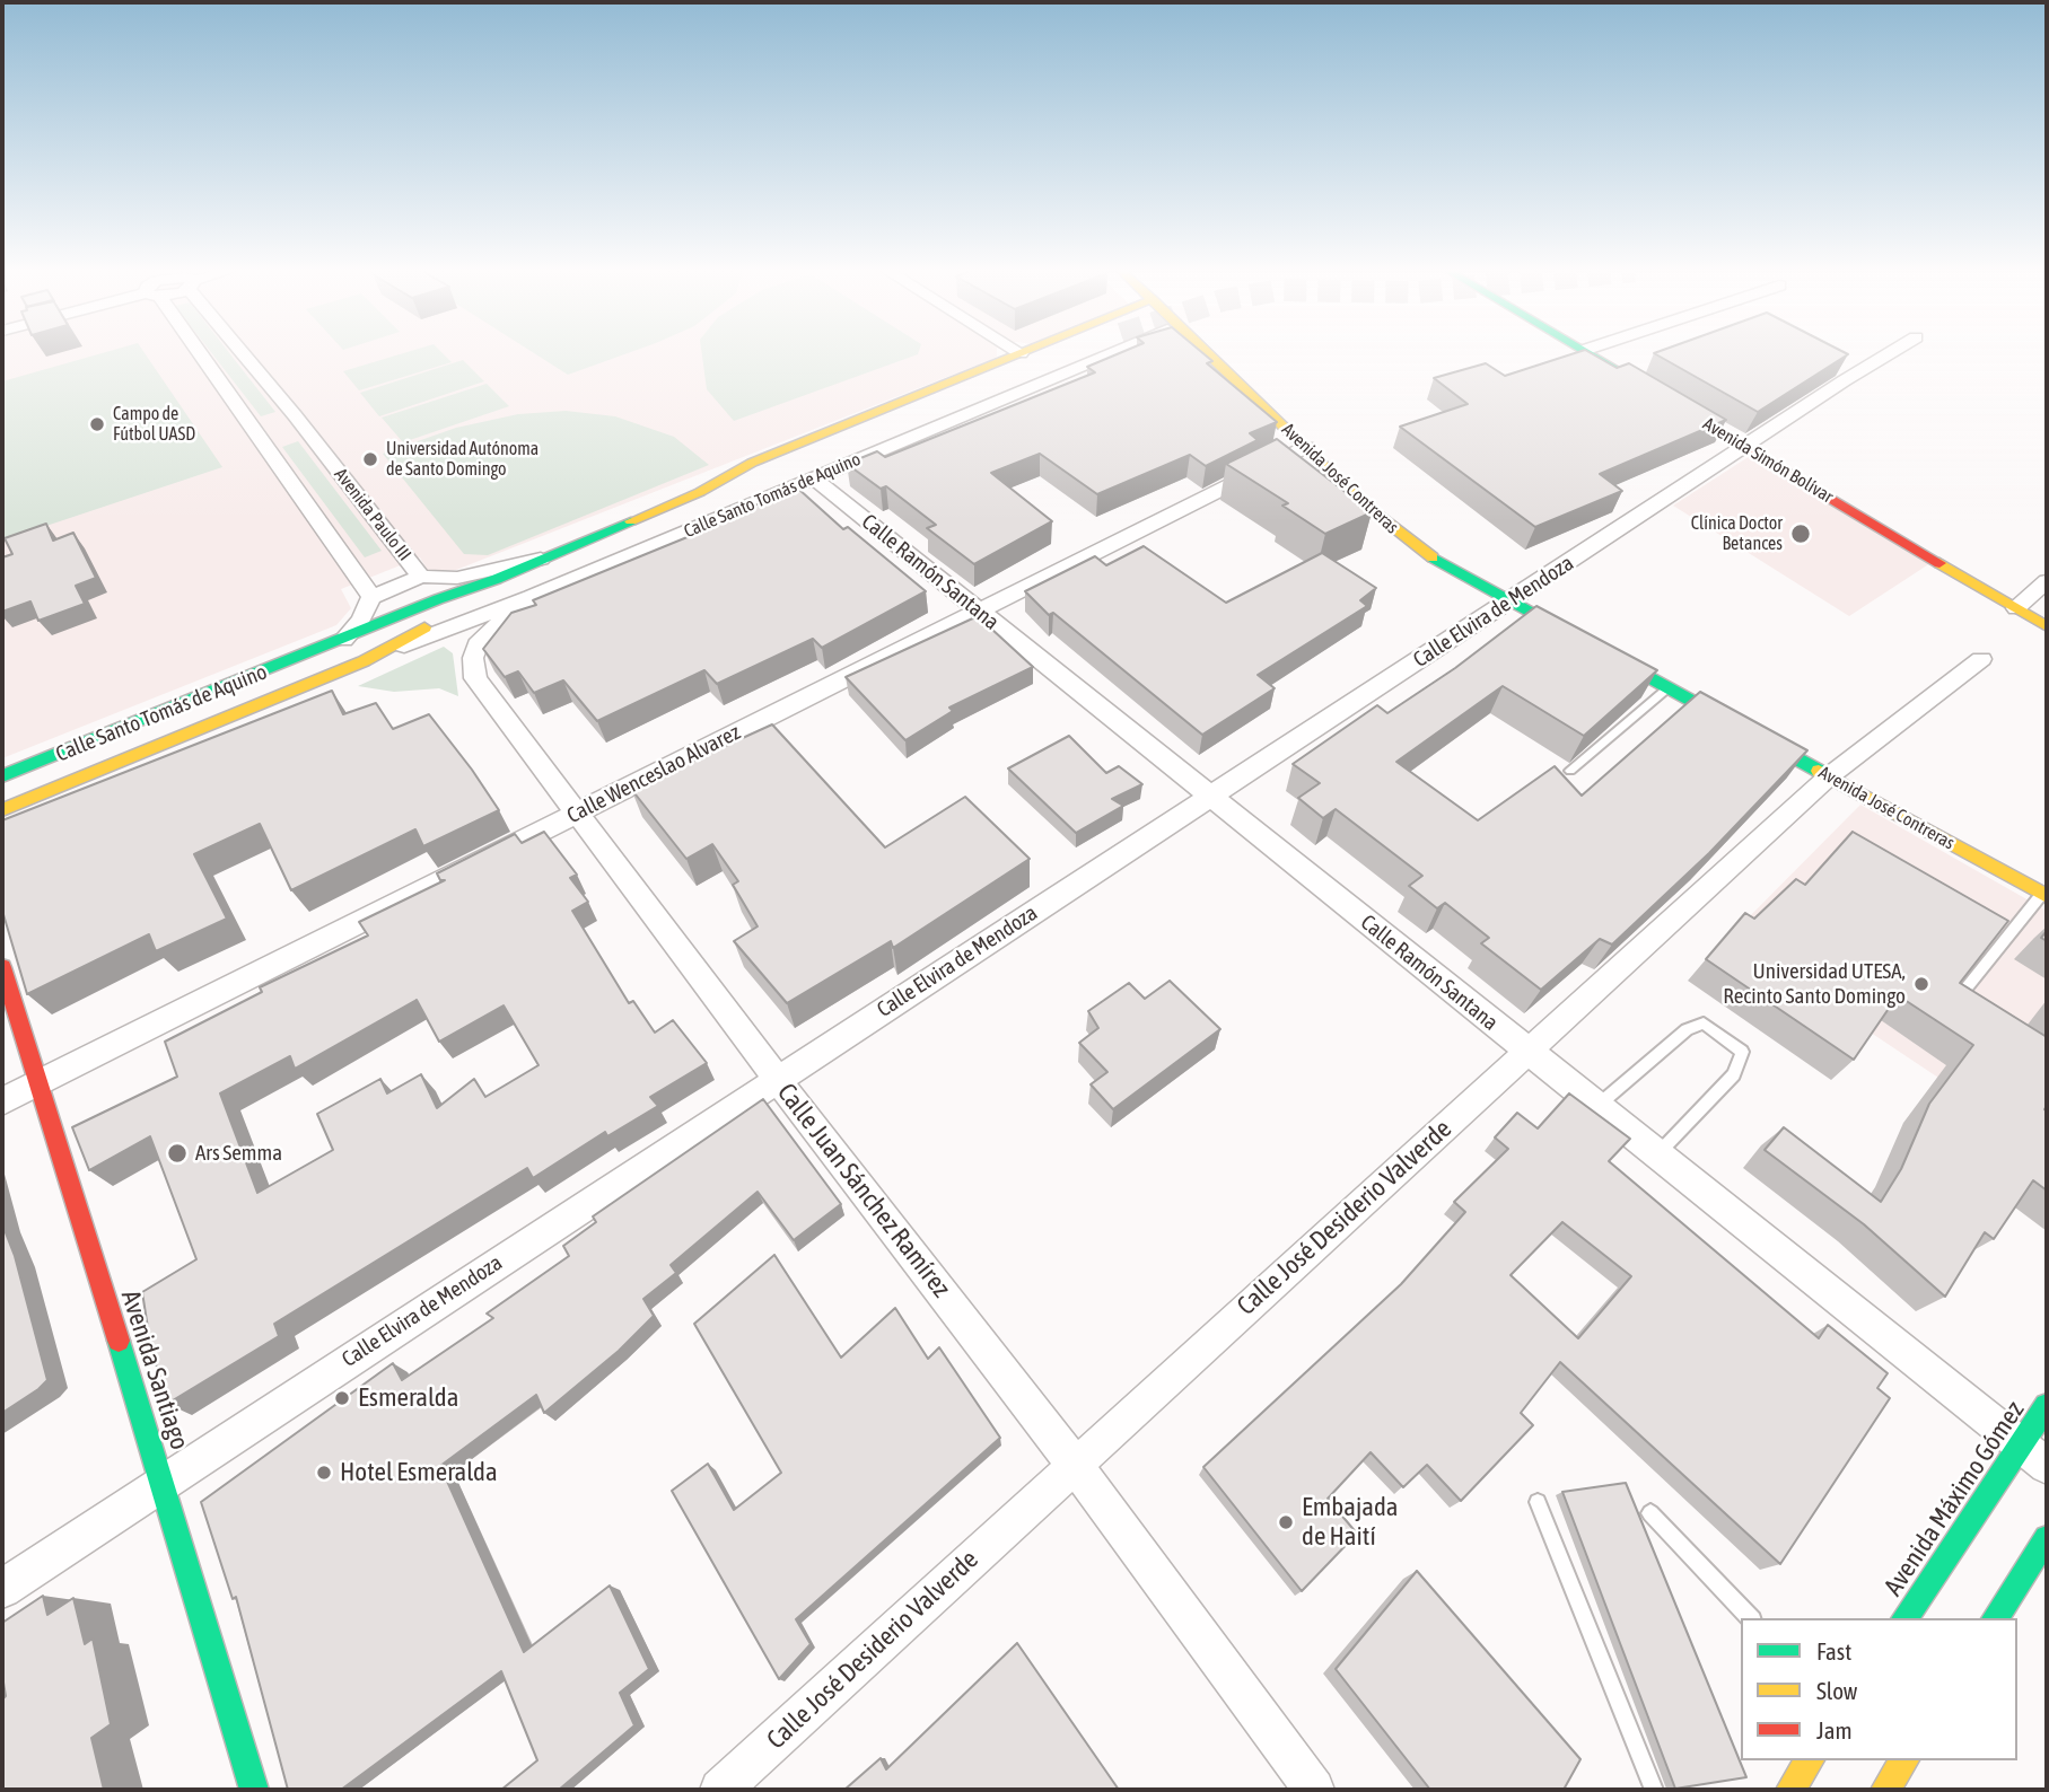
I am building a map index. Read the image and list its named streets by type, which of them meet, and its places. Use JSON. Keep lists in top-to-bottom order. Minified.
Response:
{"streets":{"street":["Avenida Simón Bolívar","Avenida José Contreras","Calle Santo Tomás de Aquino","Avenida Paulo III","Calle Ramón Santana","Calle Elvira de Mendoza","Calle Wenceslao Alvarez","Calle Juan Sánchez Ramírez","Calle José Desiderio Valverde","Avenida Santiago","Avenida Máximo Gómez"]},"crossings":[["Avenida Simón Bolívar","Calle Elvira de Mendoza"],["Avenida José Contreras","Calle Elvira de Mendoza"],["Avenida José Contreras","Calle Wenceslao Alvarez"],["Avenida José Contreras","Calle José Desiderio Valverde"],["Calle Santo Tomás de Aquino","Avenida Paulo III"],["Calle Santo Tomás de Aquino","Calle Ramón Santana"],["Calle Santo Tomás de Aquino","Calle Juan Sánchez Ramírez"],["Calle Ramón Santana","Calle Elvira de Mendoza"],["Calle Ramón Santana","Calle Wenceslao Alvarez"],["Calle Ramón Santana","Calle José Desiderio Valverde"],["Calle Ramón Santana","Avenida Máximo Gómez"],["Calle Elvira de Mendoza","Calle Juan Sánchez Ramírez"],["Calle Elvira de Mendoza","Avenida Santiago"],["Calle Wenceslao Alvarez","Calle Juan Sánchez Ramírez"],["Calle Wenceslao Alvarez","Avenida Santiago"],["Calle Juan Sánchez Ramírez","Calle José Desiderio Valverde"]],"places":["Campo de Fútbol UASD","Universidad Autónoma de Santo Domingo","Clínica Doctor Betances","Universidad UTESA, Recinto Santo Domingo","Ars Semma","Esmeralda","Hotel Esmeralda","Embajada de Haití"],"legend":["Fast","Slow","Jam"]}
